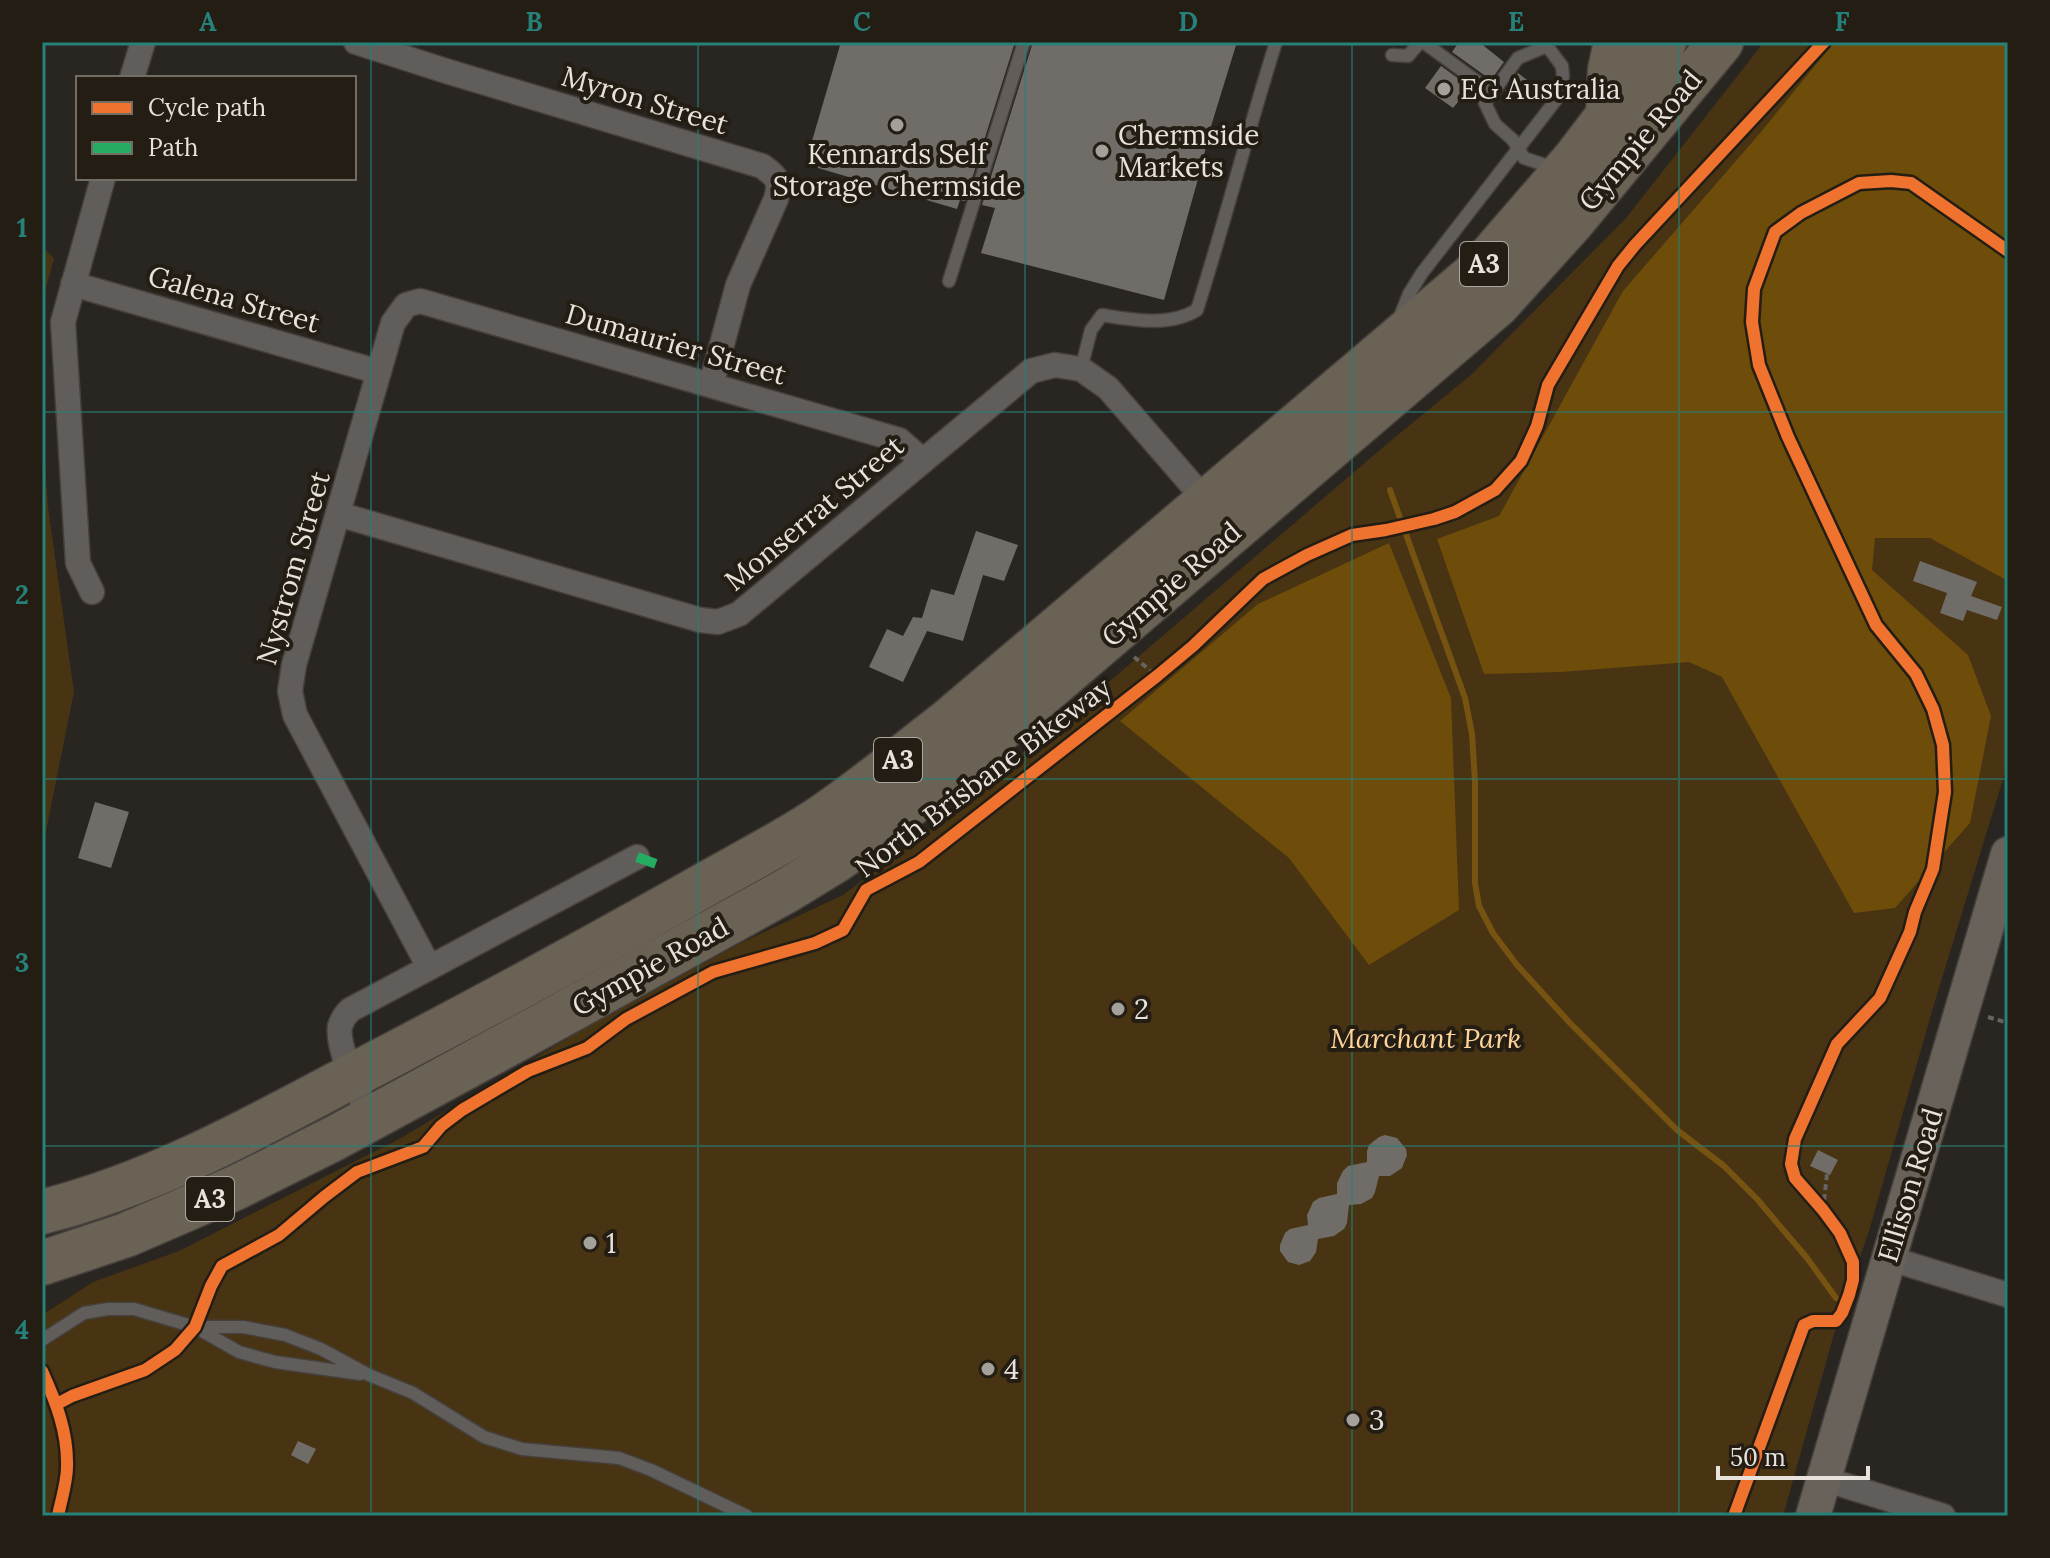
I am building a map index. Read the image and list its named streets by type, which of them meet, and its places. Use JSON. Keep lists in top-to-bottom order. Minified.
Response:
{"streets":{"highway":["Gympie Road","A3"],"main road":["Ellison Road"],"street":["Myron Street","Galena Street","Dumaurier Street","Monserrat Street","Nystrom Street"],"cycle path":["North Brisbane Bikeway"]},"crossings":[["Myron Street","Dumaurier Street"],["Galena Street","Nystrom Street"],["Dumaurier Street","Monserrat Street"],["Dumaurier Street","Nystrom Street"],["Monserrat Street","Nystrom Street"]],"parks":["Marchant Park"],"places":["EG Australia","Kennards Self Storage Chermside","Chermside Markets","2","1","4","3"],"legend":["Cycle path","Path"],"scale_bar":"50 m","grid":{"columns":["A","B","C","D","E","F"],"rows":["1","2","3","4"]}}
